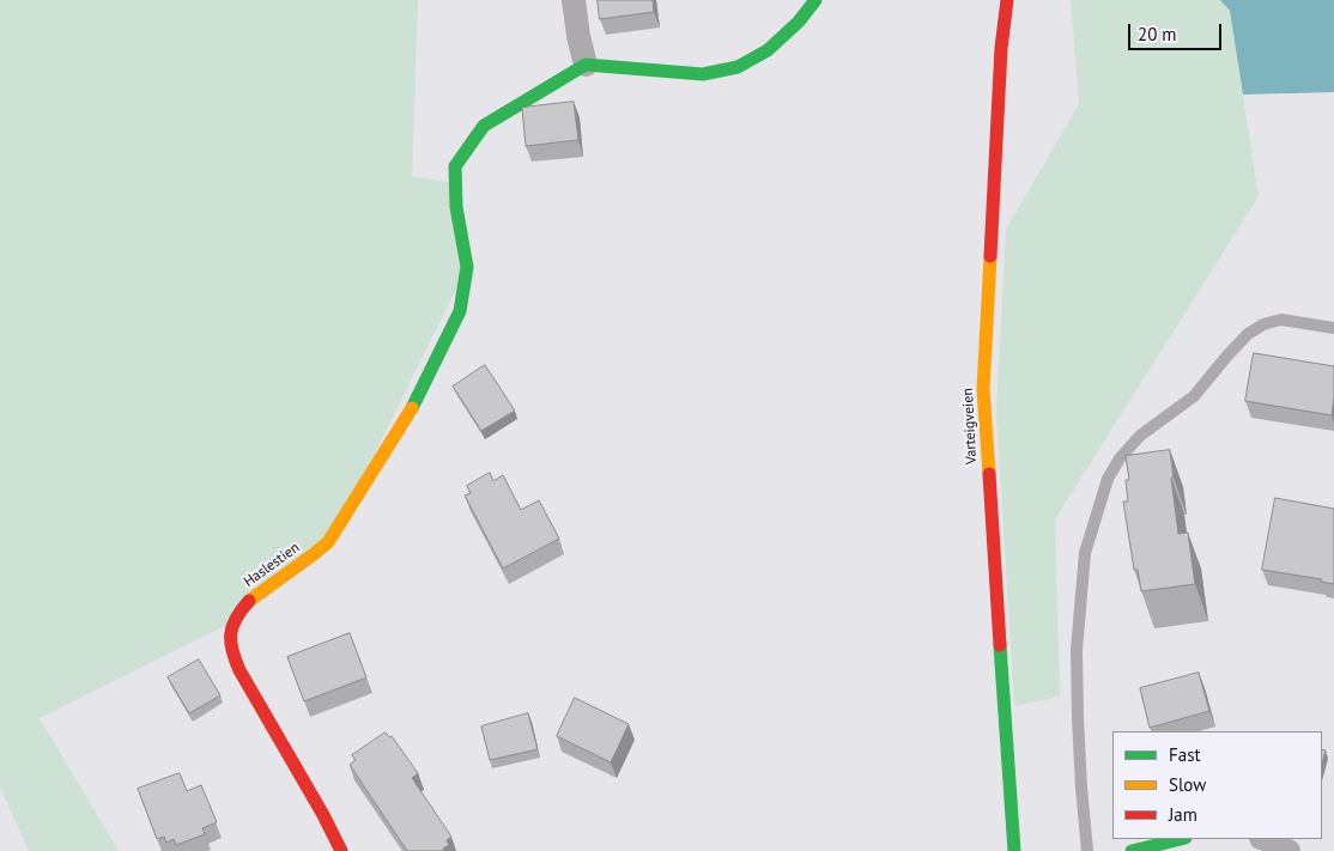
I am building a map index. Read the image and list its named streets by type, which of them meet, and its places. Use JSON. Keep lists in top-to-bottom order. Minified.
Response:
{"streets":{"street":["Varteigveien","Haslestien"]},"legend":["Fast","Slow","Jam"],"scale_bar":"20 m"}
